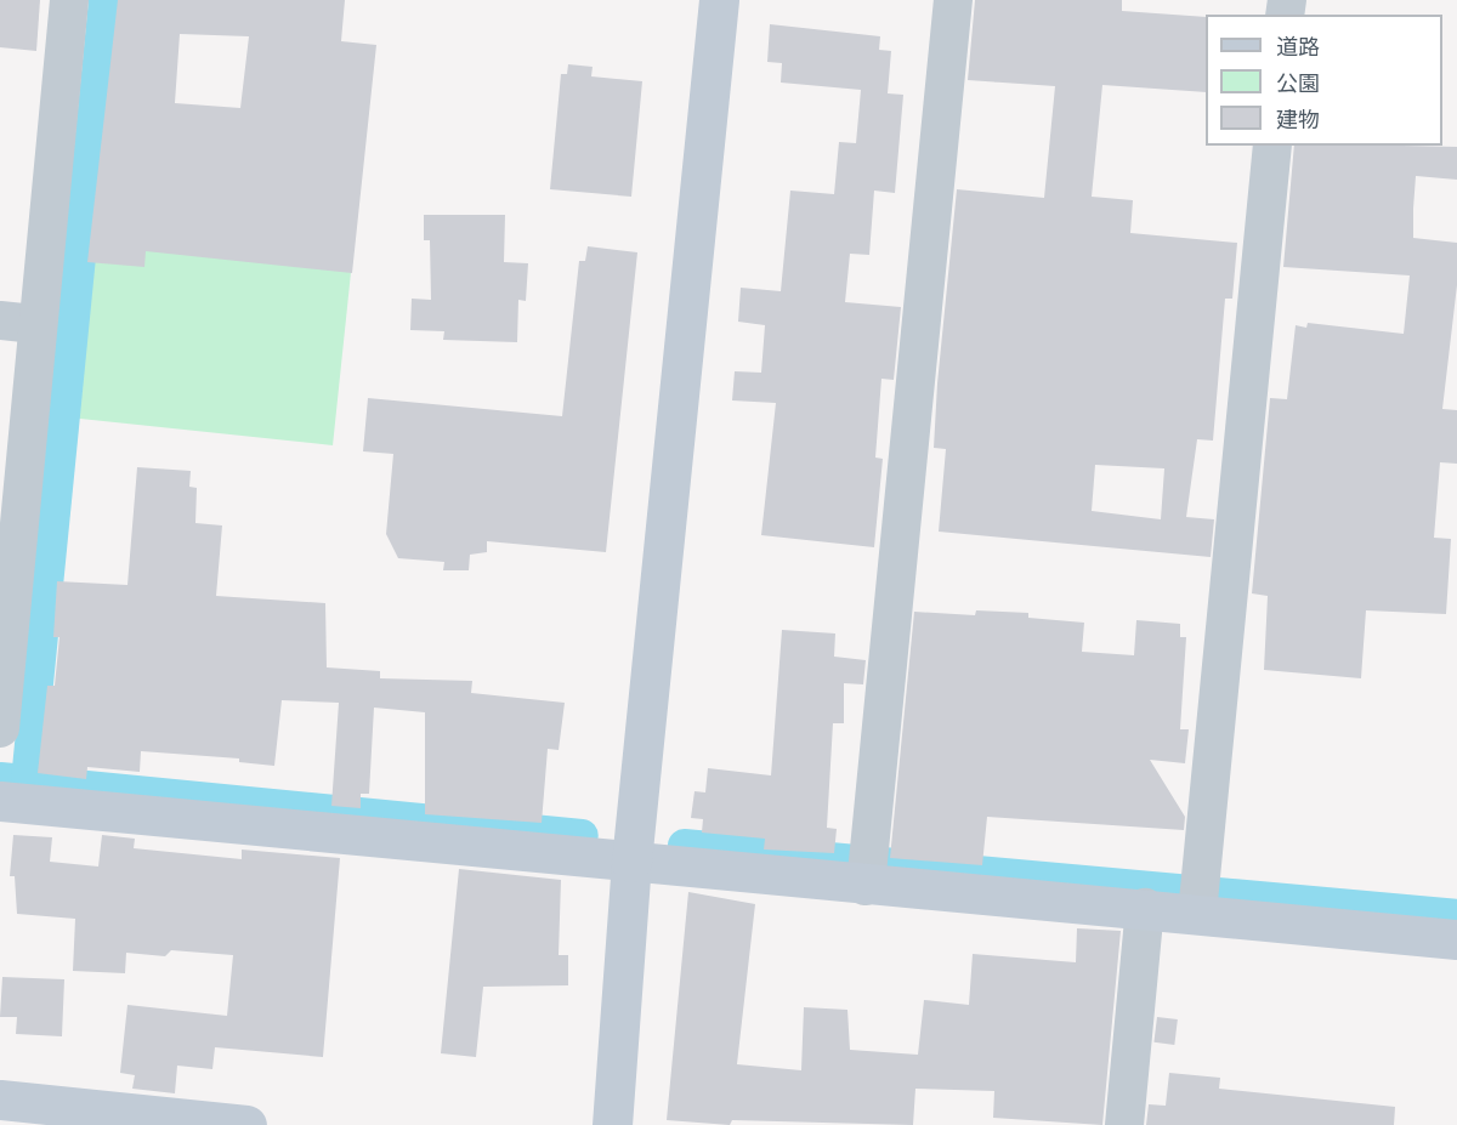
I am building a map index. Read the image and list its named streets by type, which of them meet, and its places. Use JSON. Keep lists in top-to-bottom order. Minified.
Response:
{"legend":["道路","公園","建物"]}
